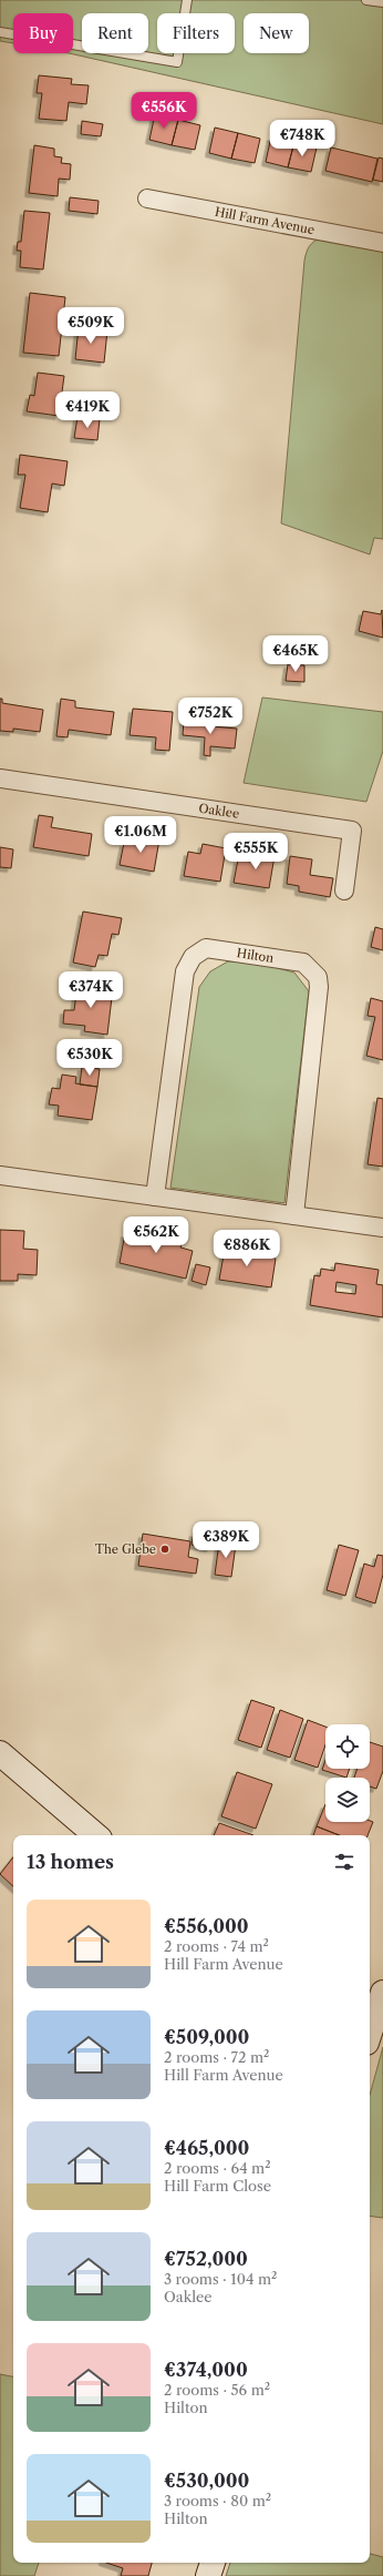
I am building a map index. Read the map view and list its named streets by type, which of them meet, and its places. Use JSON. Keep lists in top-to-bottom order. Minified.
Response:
{"streets":{"street":["Hill Farm Avenue","Oaklee","Hilton"]},"places":["The Glebe"],"page":{"chip":["Buy","Rent","Filters","New"],"price":["€556K","€748K","€509K","€419K","€465K","€752K","€1.06M","€555K","€374K","€530K","€562K","€886K","€389K"],"heading":"13 homes","list":[{"name":"€556,000","note":"2 rooms · 74 m² · Hill Farm Avenue"},{"name":"€509,000","note":"2 rooms · 72 m² · Hill Farm Avenue"},{"name":"€465,000","note":"2 rooms · 64 m² · Hill Farm Close"},{"name":"€752,000","note":"3 rooms · 104 m² · Oaklee"},{"name":"€374,000","note":"2 rooms · 56 m² · Hilton"},{"name":"€530,000","note":"3 rooms · 80 m² · Hilton"}]}}
